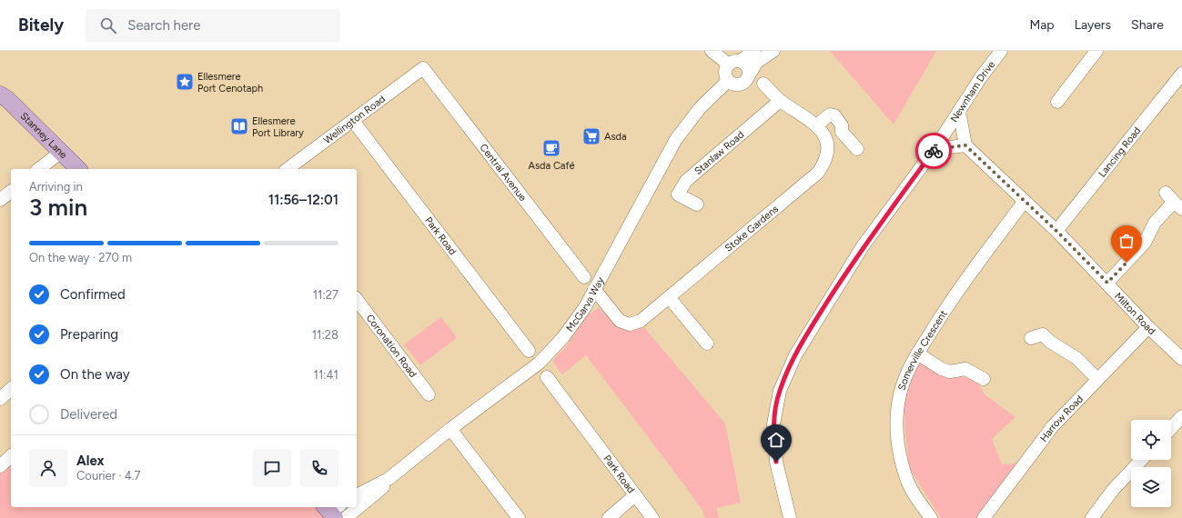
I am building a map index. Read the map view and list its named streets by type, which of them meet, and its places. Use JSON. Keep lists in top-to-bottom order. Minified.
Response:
{"streets":{"main road":["Stanney Lane"],"street":["Newnham Drive","Wellington Road","Lancing Road","Stanlaw Road","Central Avenue","Stoke Gardens","Park Road","McGarva Way","Milton Road","Coronation Road","Somerville Crescent","Harrow Road"]},"crossings":[["Wellington Road","Central Avenue"],["Wellington Road","Park Road"],["Lancing Road","Milton Road"],["Stanlaw Road","Stoke Gardens"],["Stoke Gardens","McGarva Way"],["Milton Road","Somerville Crescent"],["Milton Road","Harrow Road"]],"places":{"place":["Ellesmere Port Cenotaph"],"library":["Ellesmere Port Library"],"supermarket":["Asda"],"cafe":["Asda Café"]},"page":{"header":"Bitely","search":"Search here","nav":["Map","Layers","Share"],"heading":["3 min","Arriving in","11:56–12:01"],"panel":["Alex","Courier · 4.7"],"bar":"On the way · 270 m","list":[["Confirmed","11:27"],["Preparing","11:28"],["On the way","11:41"],"Delivered"]}}
